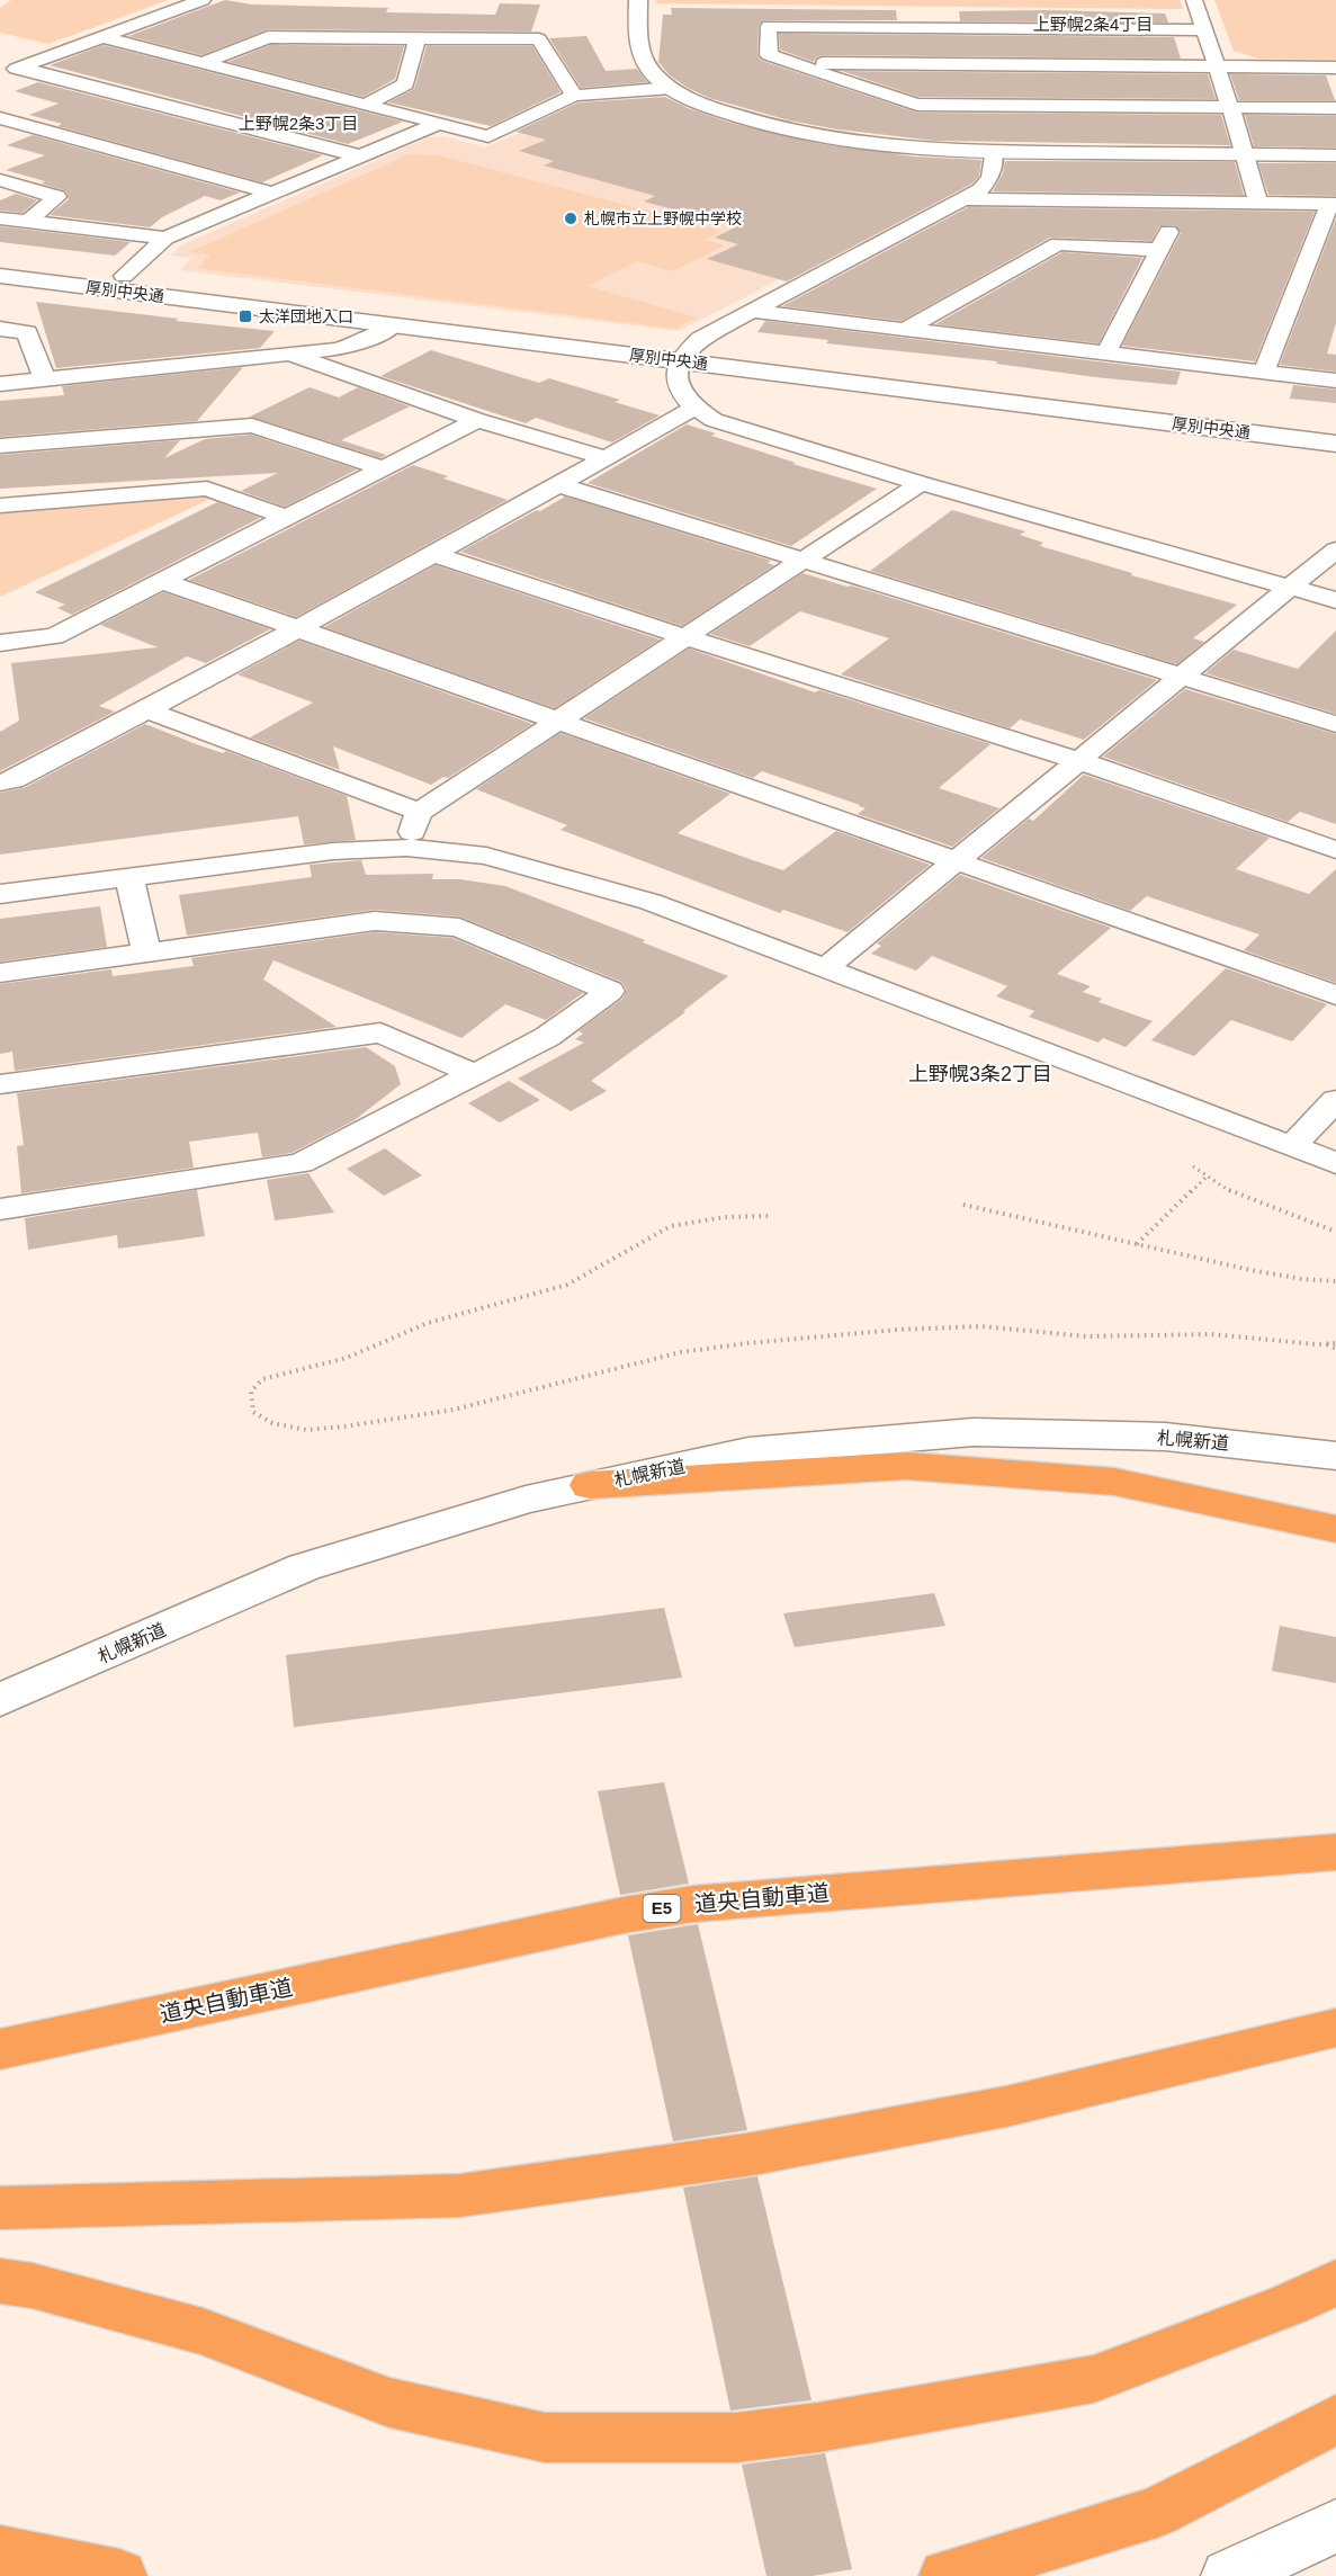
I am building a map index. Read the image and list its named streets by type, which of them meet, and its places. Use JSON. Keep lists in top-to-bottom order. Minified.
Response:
{"streets":{"highway":["道央自動車道","E5"],"main road":["厚別中央通","札幌新道"]},"districts":["上野幌2条4丁目","上野幌2条3丁目","上野幌3条2丁目"],"places":{"other":["札幌市立上野幌中学校"],"transit":["太洋団地入口"]}}
